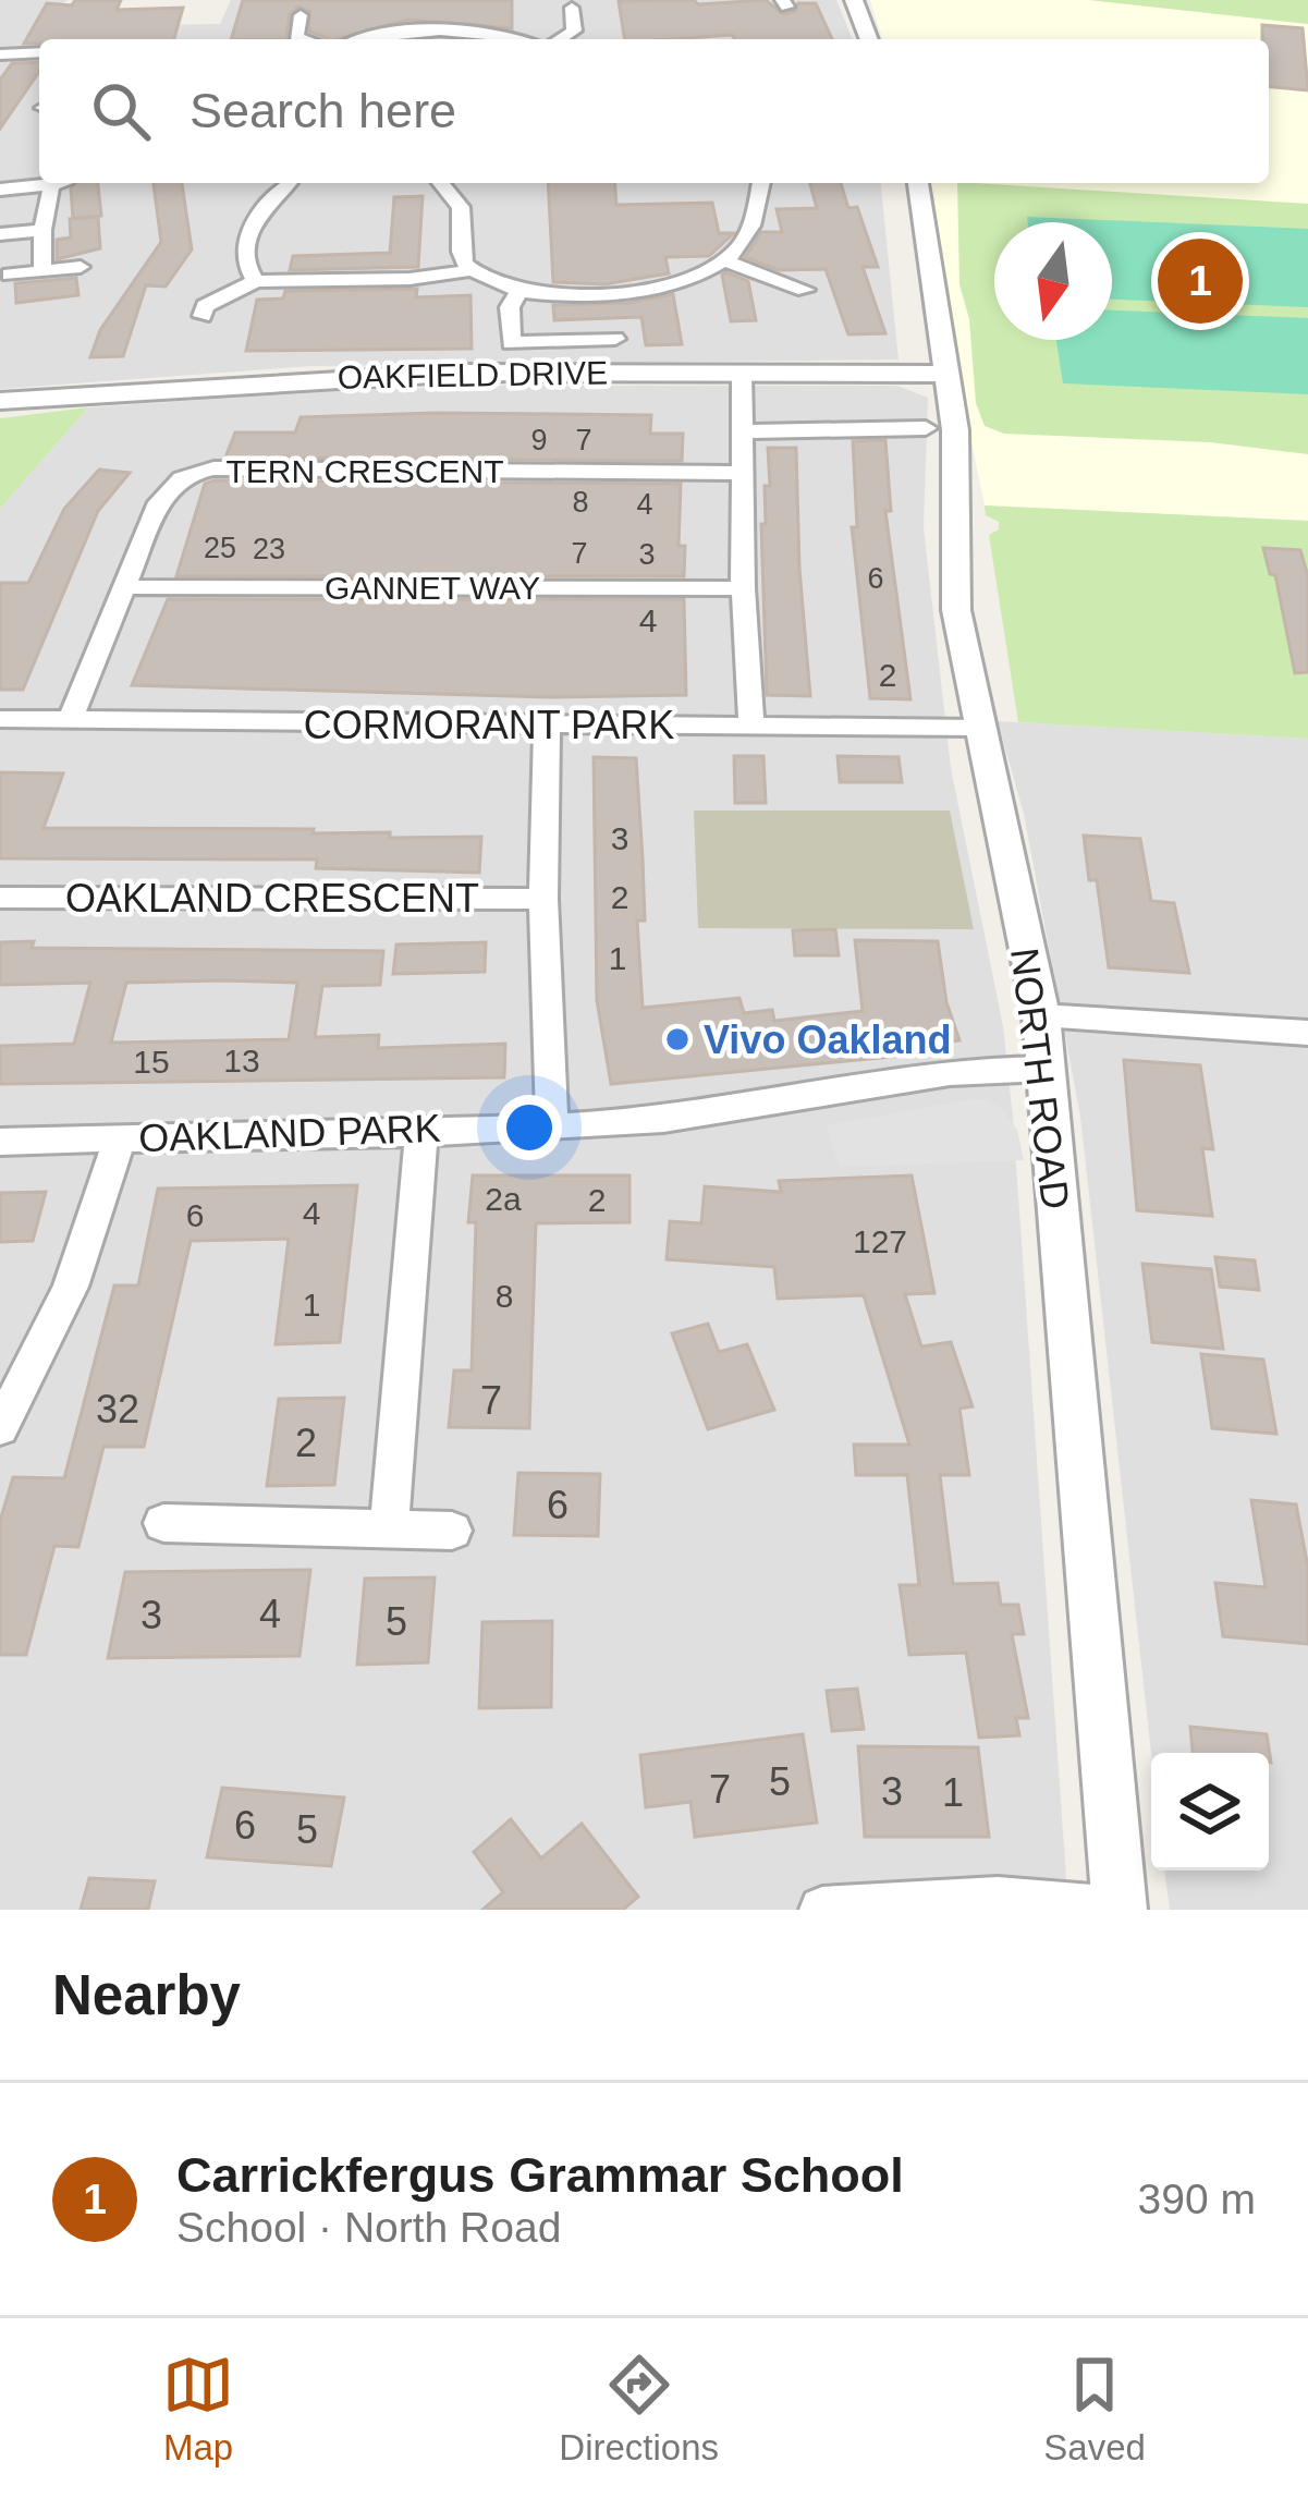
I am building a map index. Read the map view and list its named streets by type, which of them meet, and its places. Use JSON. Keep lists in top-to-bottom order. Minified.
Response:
{"streets":{"street":["OAKFIELD DRIVE","TERN CRESCENT","GANNET WAY","CORMORANT PARK","OAKLAND CRESCENT","NORTH ROAD","OAKLAND PARK"]},"crossings":[["OAKFIELD DRIVE","NORTH ROAD"],["TERN CRESCENT","GANNET WAY"],["TERN CRESCENT","CORMORANT PARK"],["CORMORANT PARK","NORTH ROAD"],["NORTH ROAD","OAKLAND PARK"]],"places":["Vivo Oakland"],"house_numbers":["9","7","8","4","25","23","7","3","6","4","2","3","2","1","13","15","2a","2","4","6","127","8","1","7","32","2","6","4","3","5","5","7","3","1","6","5"],"north":"bottom","page":{"search":"Search here","pins":"1","heading":"Nearby","list":[{"mark":"1","name":"Carrickfergus Grammar School","note":"School · North Road","value":"390 m"}],"nav":["Map","Directions","Saved"]}}
